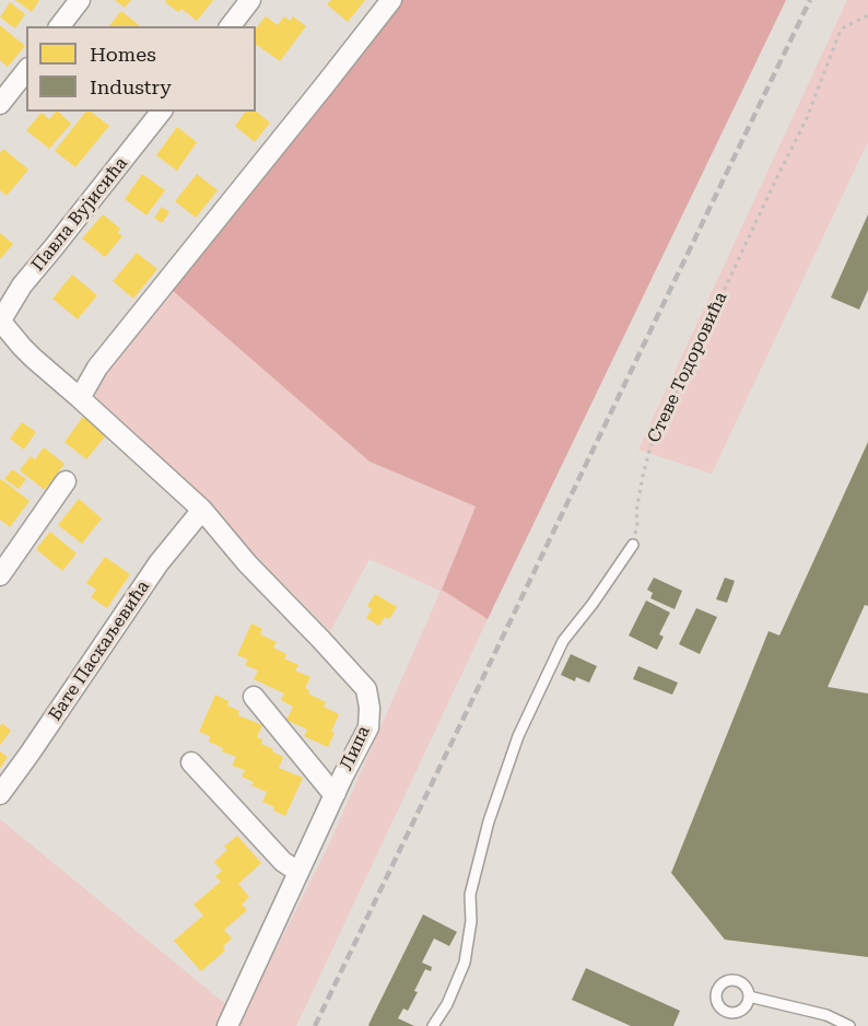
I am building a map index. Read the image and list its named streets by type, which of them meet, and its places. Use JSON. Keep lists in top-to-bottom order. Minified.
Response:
{"streets":{"street":["Павла Вујисића","Бате Паскаљевића","Липа"],"path":["Стеве Тодоровића"]},"crossings":[["Павла Вујисића","Липа"],["Бате Паскаљевића","Липа"]],"legend":["Homes","Industry"]}
